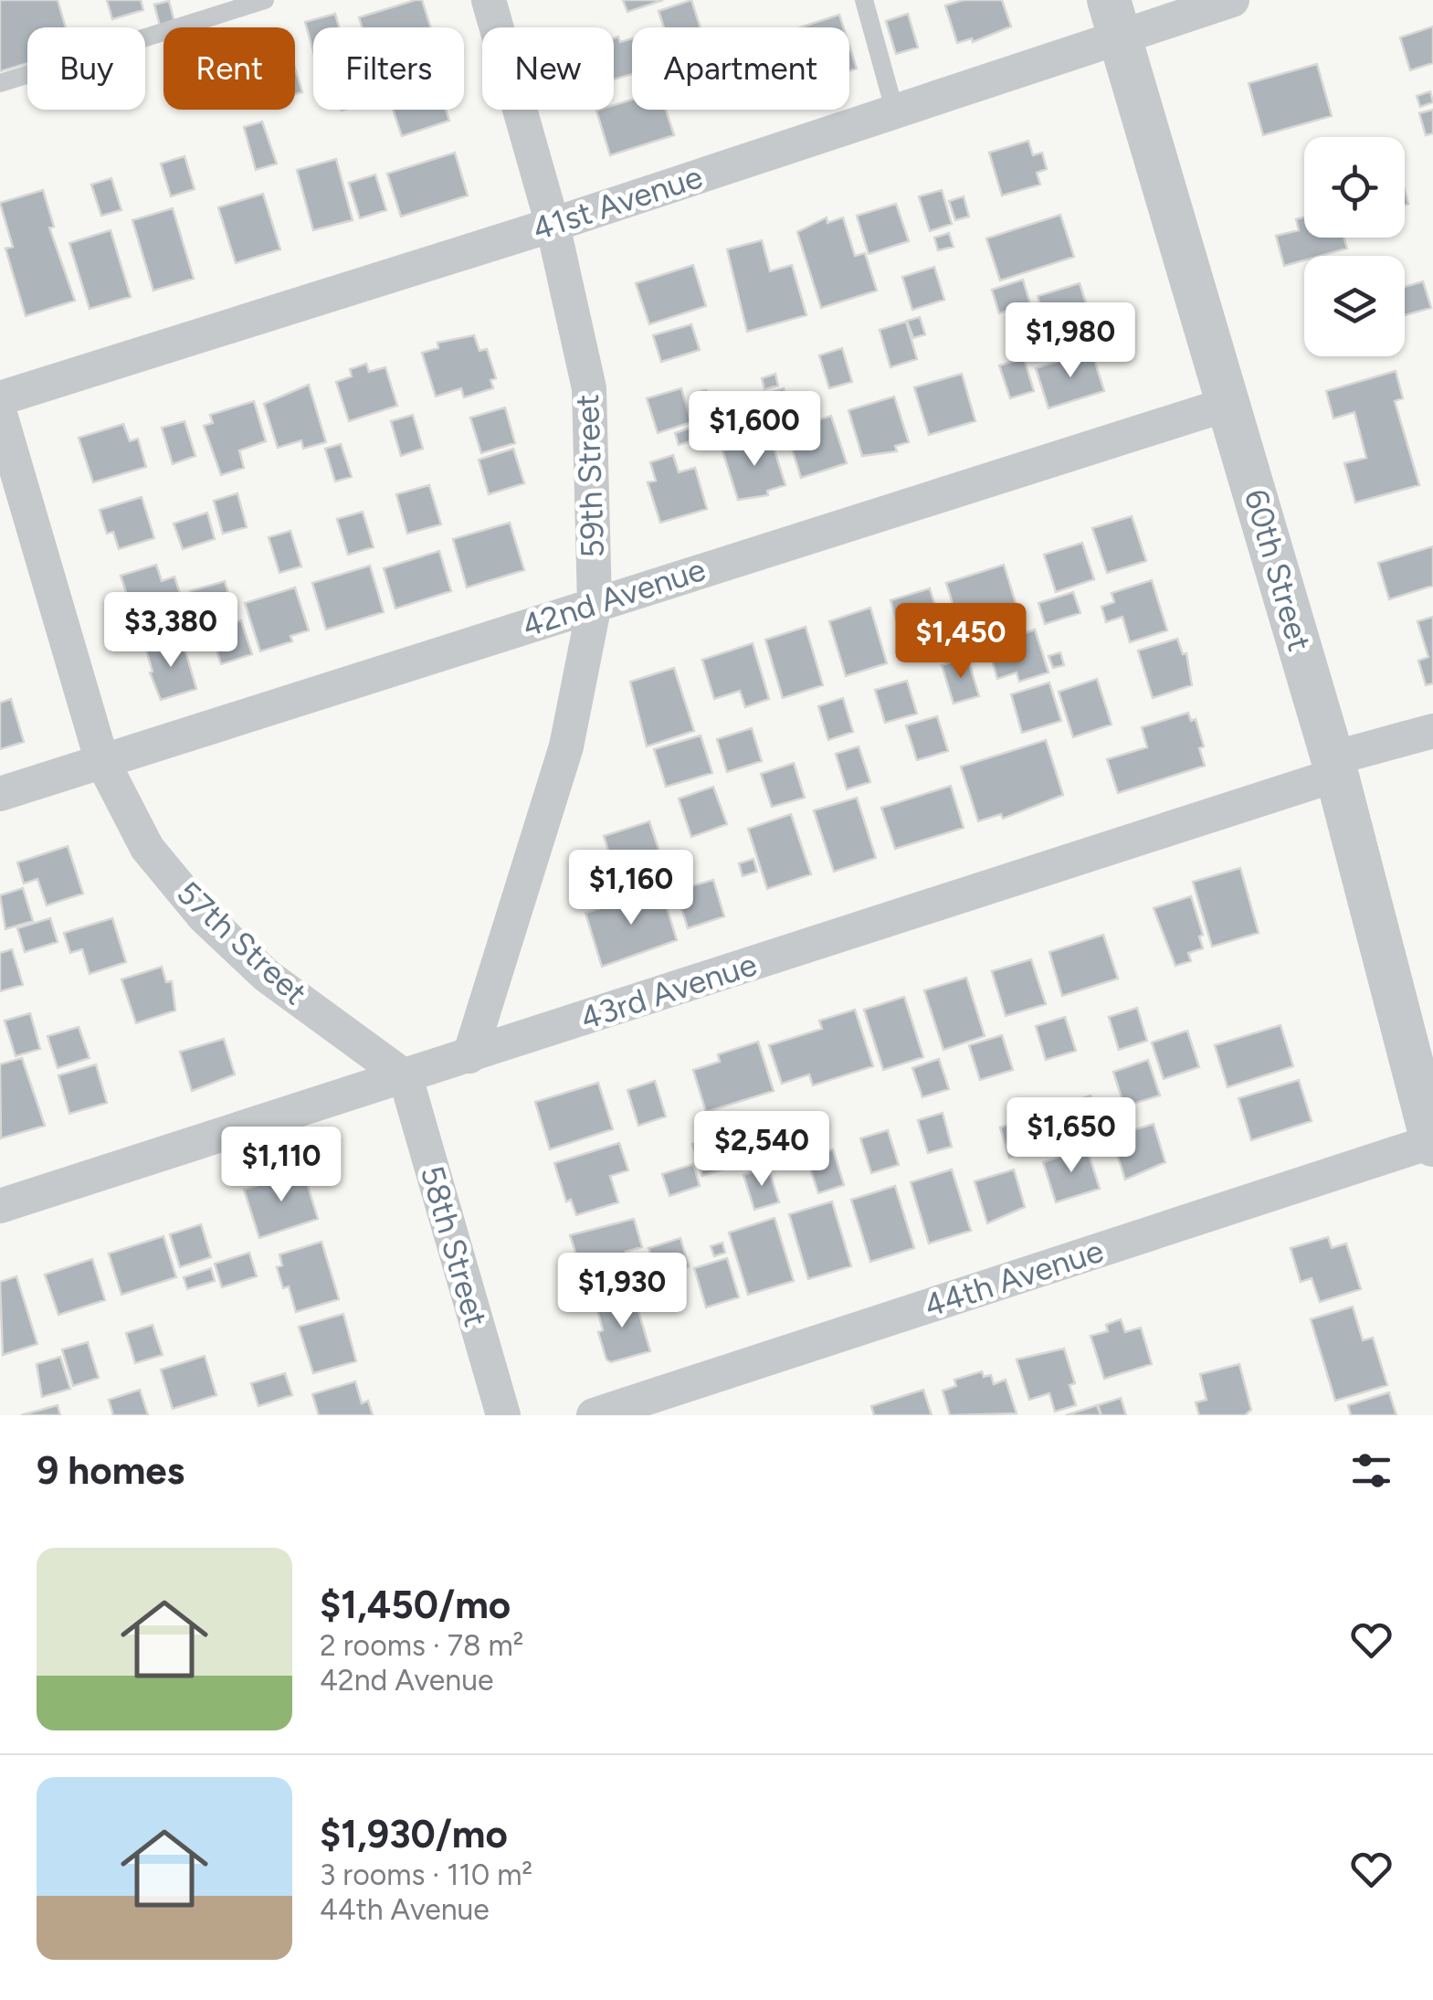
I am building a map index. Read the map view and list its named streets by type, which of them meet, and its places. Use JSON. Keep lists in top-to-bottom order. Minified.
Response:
{"streets":{"street":["41st Avenue","59th Street","60th Street","42nd Avenue","57th Street","43rd Avenue","58th Street","44th Avenue"]},"crossings":[["41st Avenue","59th Street"],["41st Avenue","60th Street"],["59th Street","42nd Avenue"],["59th Street","43rd Avenue"],["60th Street","42nd Avenue"],["60th Street","43rd Avenue"],["60th Street","44th Avenue"],["42nd Avenue","57th Street"],["57th Street","43rd Avenue"],["57th Street","58th Street"],["43rd Avenue","58th Street"]],"page":{"chip":["Buy","Rent","Filters","New","Apartment"],"price":["$1,980","$1,600","$3,380","$1,450","$1,160","$1,650","$2,540","$1,110","$1,930"],"heading":"9 homes","list":[{"name":"$1,450/mo","note":"2 rooms · 78 m² · 42nd Avenue"},{"name":"$1,930/mo","note":"3 rooms · 110 m² · 44th Avenue"}]}}
